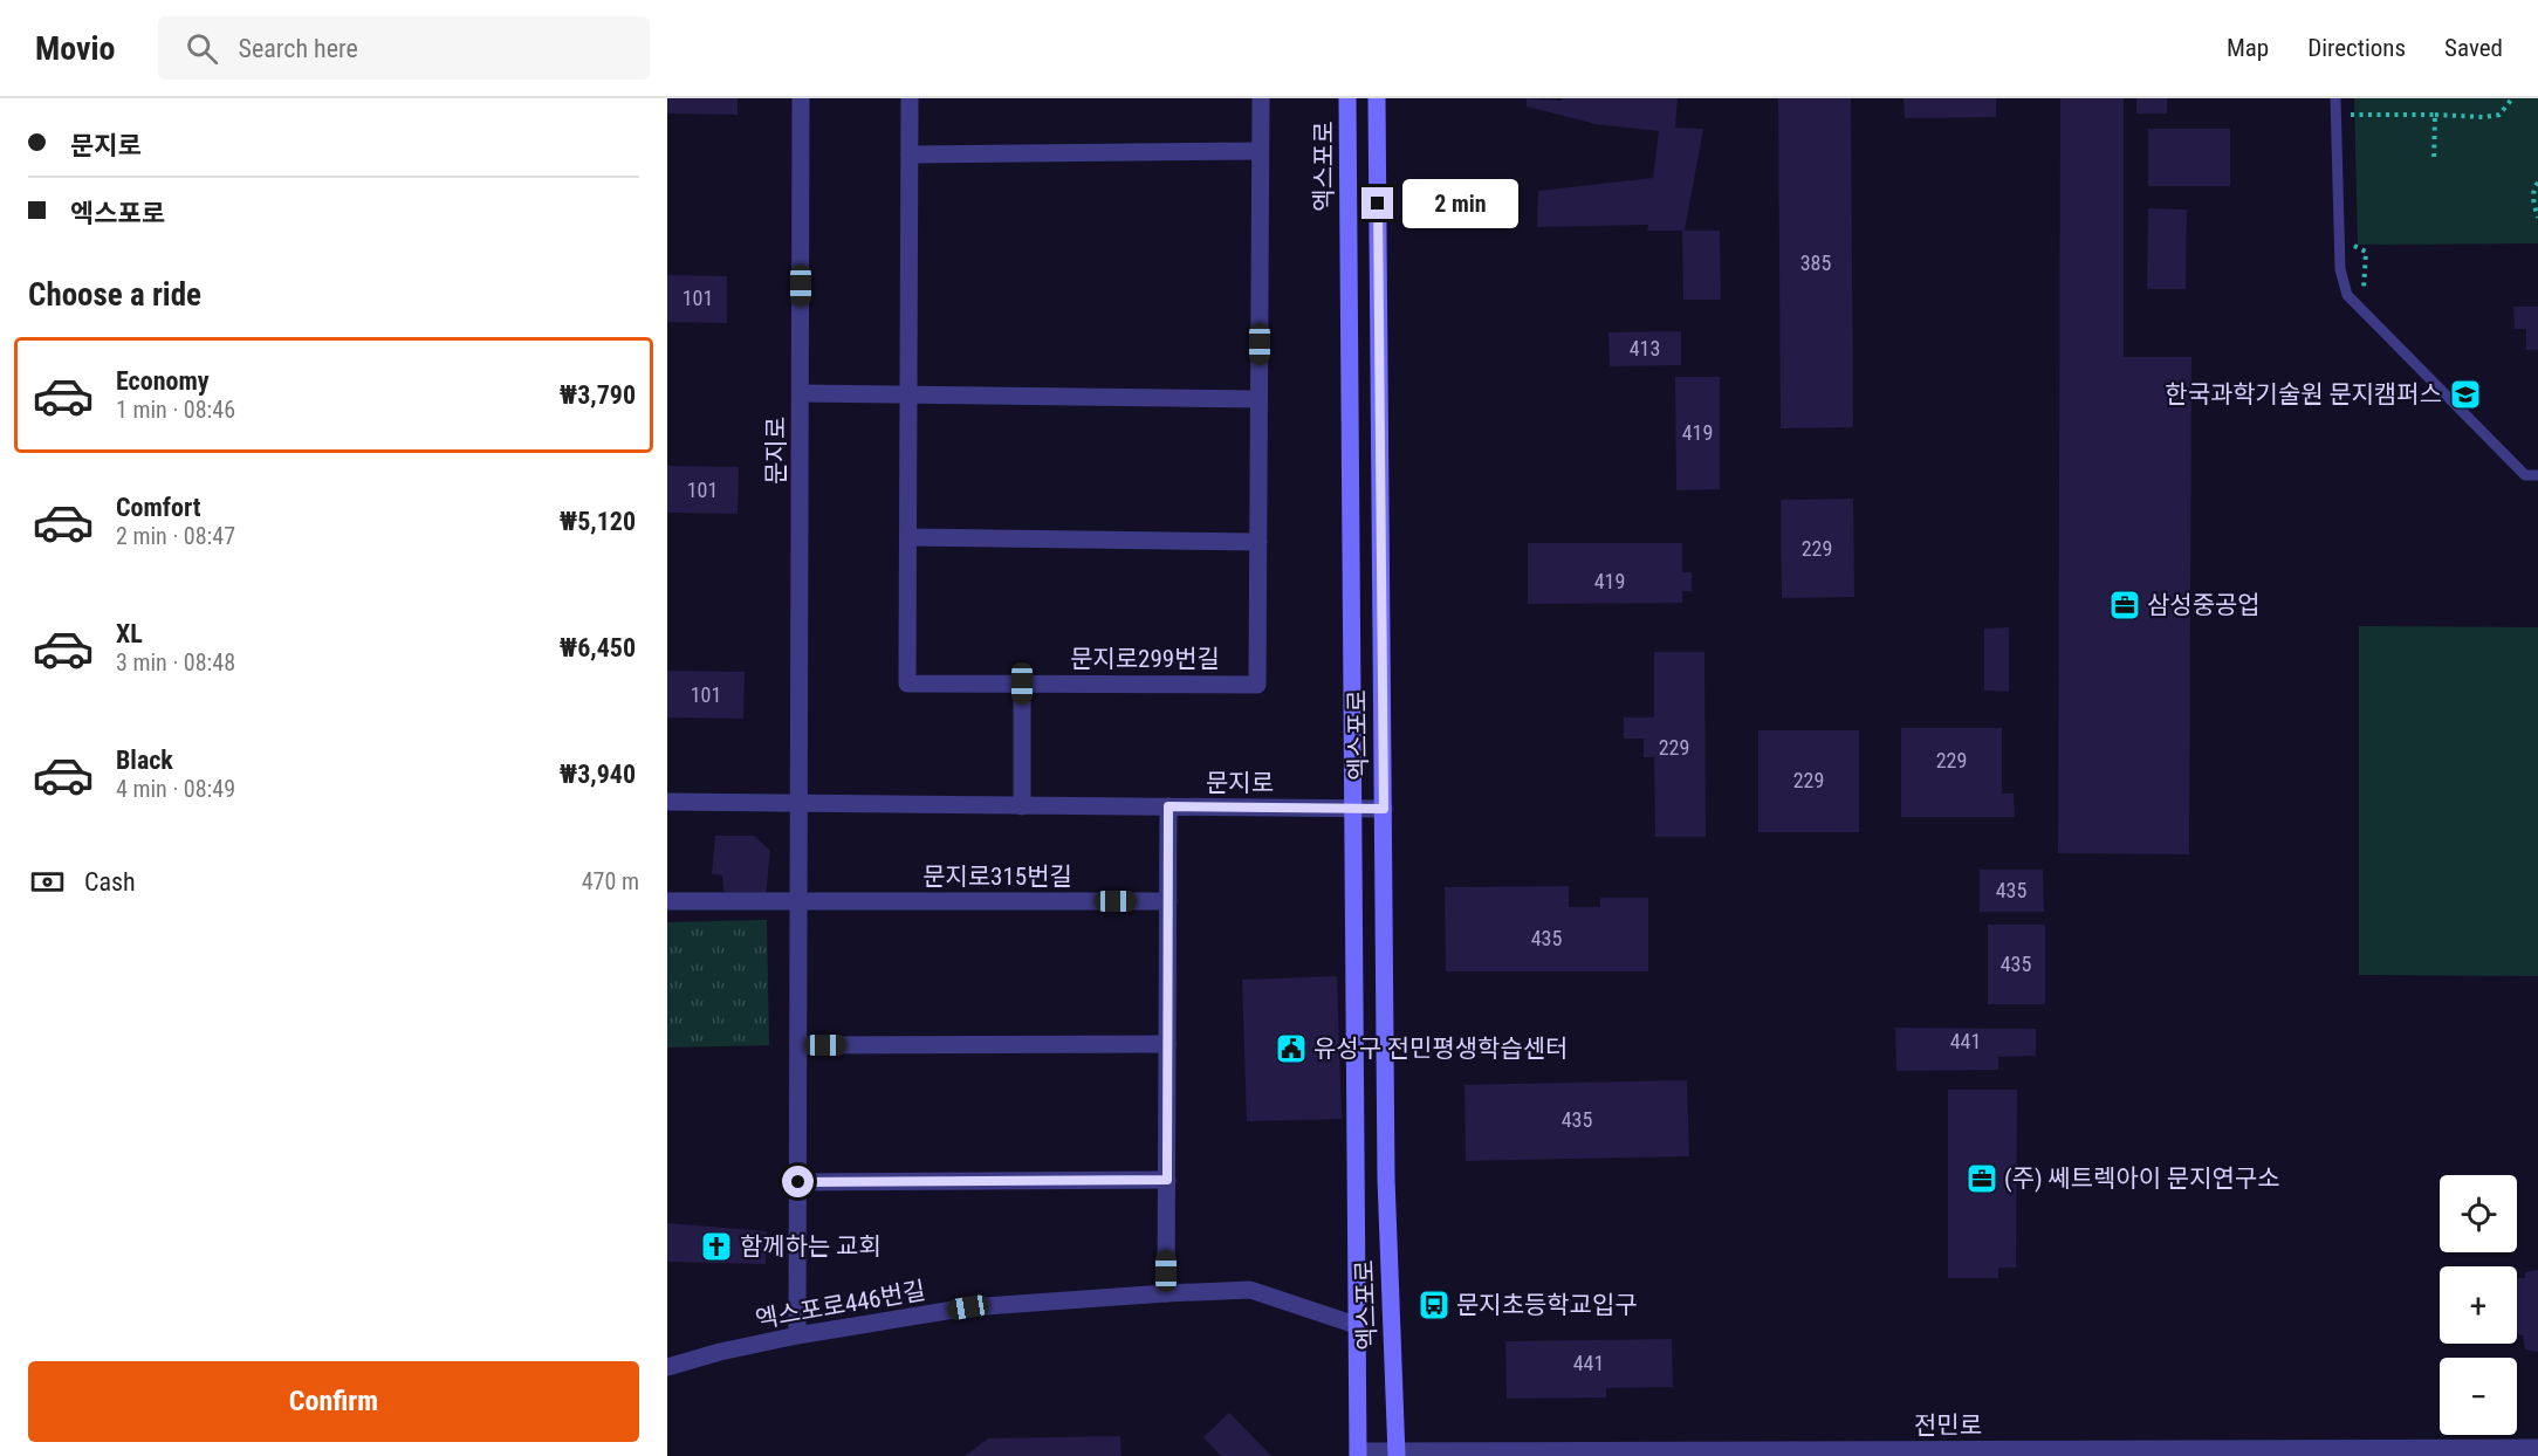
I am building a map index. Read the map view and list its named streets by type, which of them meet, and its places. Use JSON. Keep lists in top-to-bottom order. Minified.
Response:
{"streets":{"main road":["엑스포로"],"street":["문지로","문지로299번길","문지로315번길","엑스포로446번길","전민로"]},"crossings":[["엑스포로","문지로"],["엑스포로","엑스포로446번길"],["엑스포로","전민로"],["문지로","문지로315번길"],["문지로","엑스포로446번길"]],"places":{"school or university":["한국과학기술원 문지캠퍼스"],"office":["삼성중공업","(주) 쎄트렉아이 문지연구소"],"public building":["유성구 전민평생학습센터"],"church":["함께하는 교회"],"bus stop":["문지초등학교입구"]},"house_numbers":["385","101","413","419","101","229","419","101","229","229","229","435","435","435","441","435","441"],"page":{"header":"Movio","search":"Search here","nav":["Map","Directions","Saved"],"banner":["문지로","엑스포로"],"bubble":"2 min","heading":"Choose a ride","list":[{"name":"Economy","note":"1 min · 08:46","value":"₩3,790"},{"name":"Comfort","note":"2 min · 08:47","value":"₩5,120"},{"name":"XL","note":"3 min · 08:48","value":"₩6,450"},{"name":"Black","note":"4 min · 08:49","value":"₩3,940"}],"pay":["Cash","470 m"],"map_buttons":["+","−"],"buttons":"Confirm"}}
